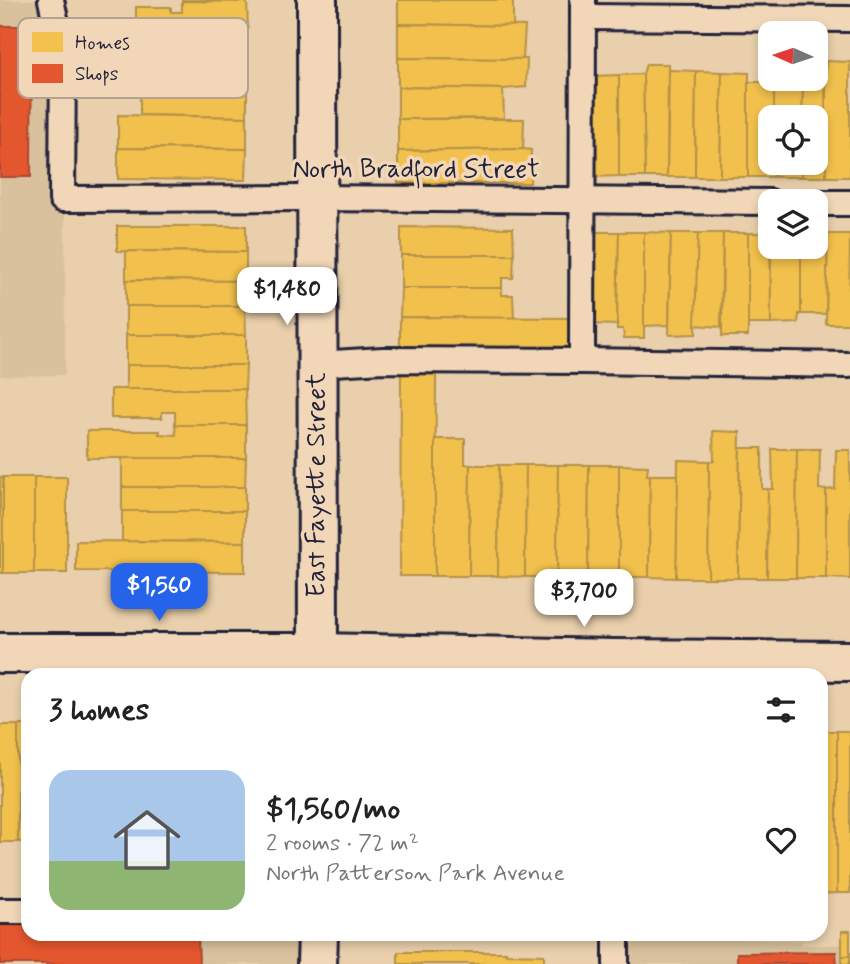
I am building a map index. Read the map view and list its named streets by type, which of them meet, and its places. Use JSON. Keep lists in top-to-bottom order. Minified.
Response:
{"streets":{"street":["East Fayette Street"],"lane":["North Bradford Street"]},"crossings":[["North Bradford Street","East Fayette Street"]],"legend":["Homes","Shops"],"north":"left","page":{"price":["$1,480","$1,560","$3,700"],"heading":"3 homes","list":[{"name":"$1,560/mo","note":"2 rooms · 72 m² · North Patterson Park Avenue"}]}}
